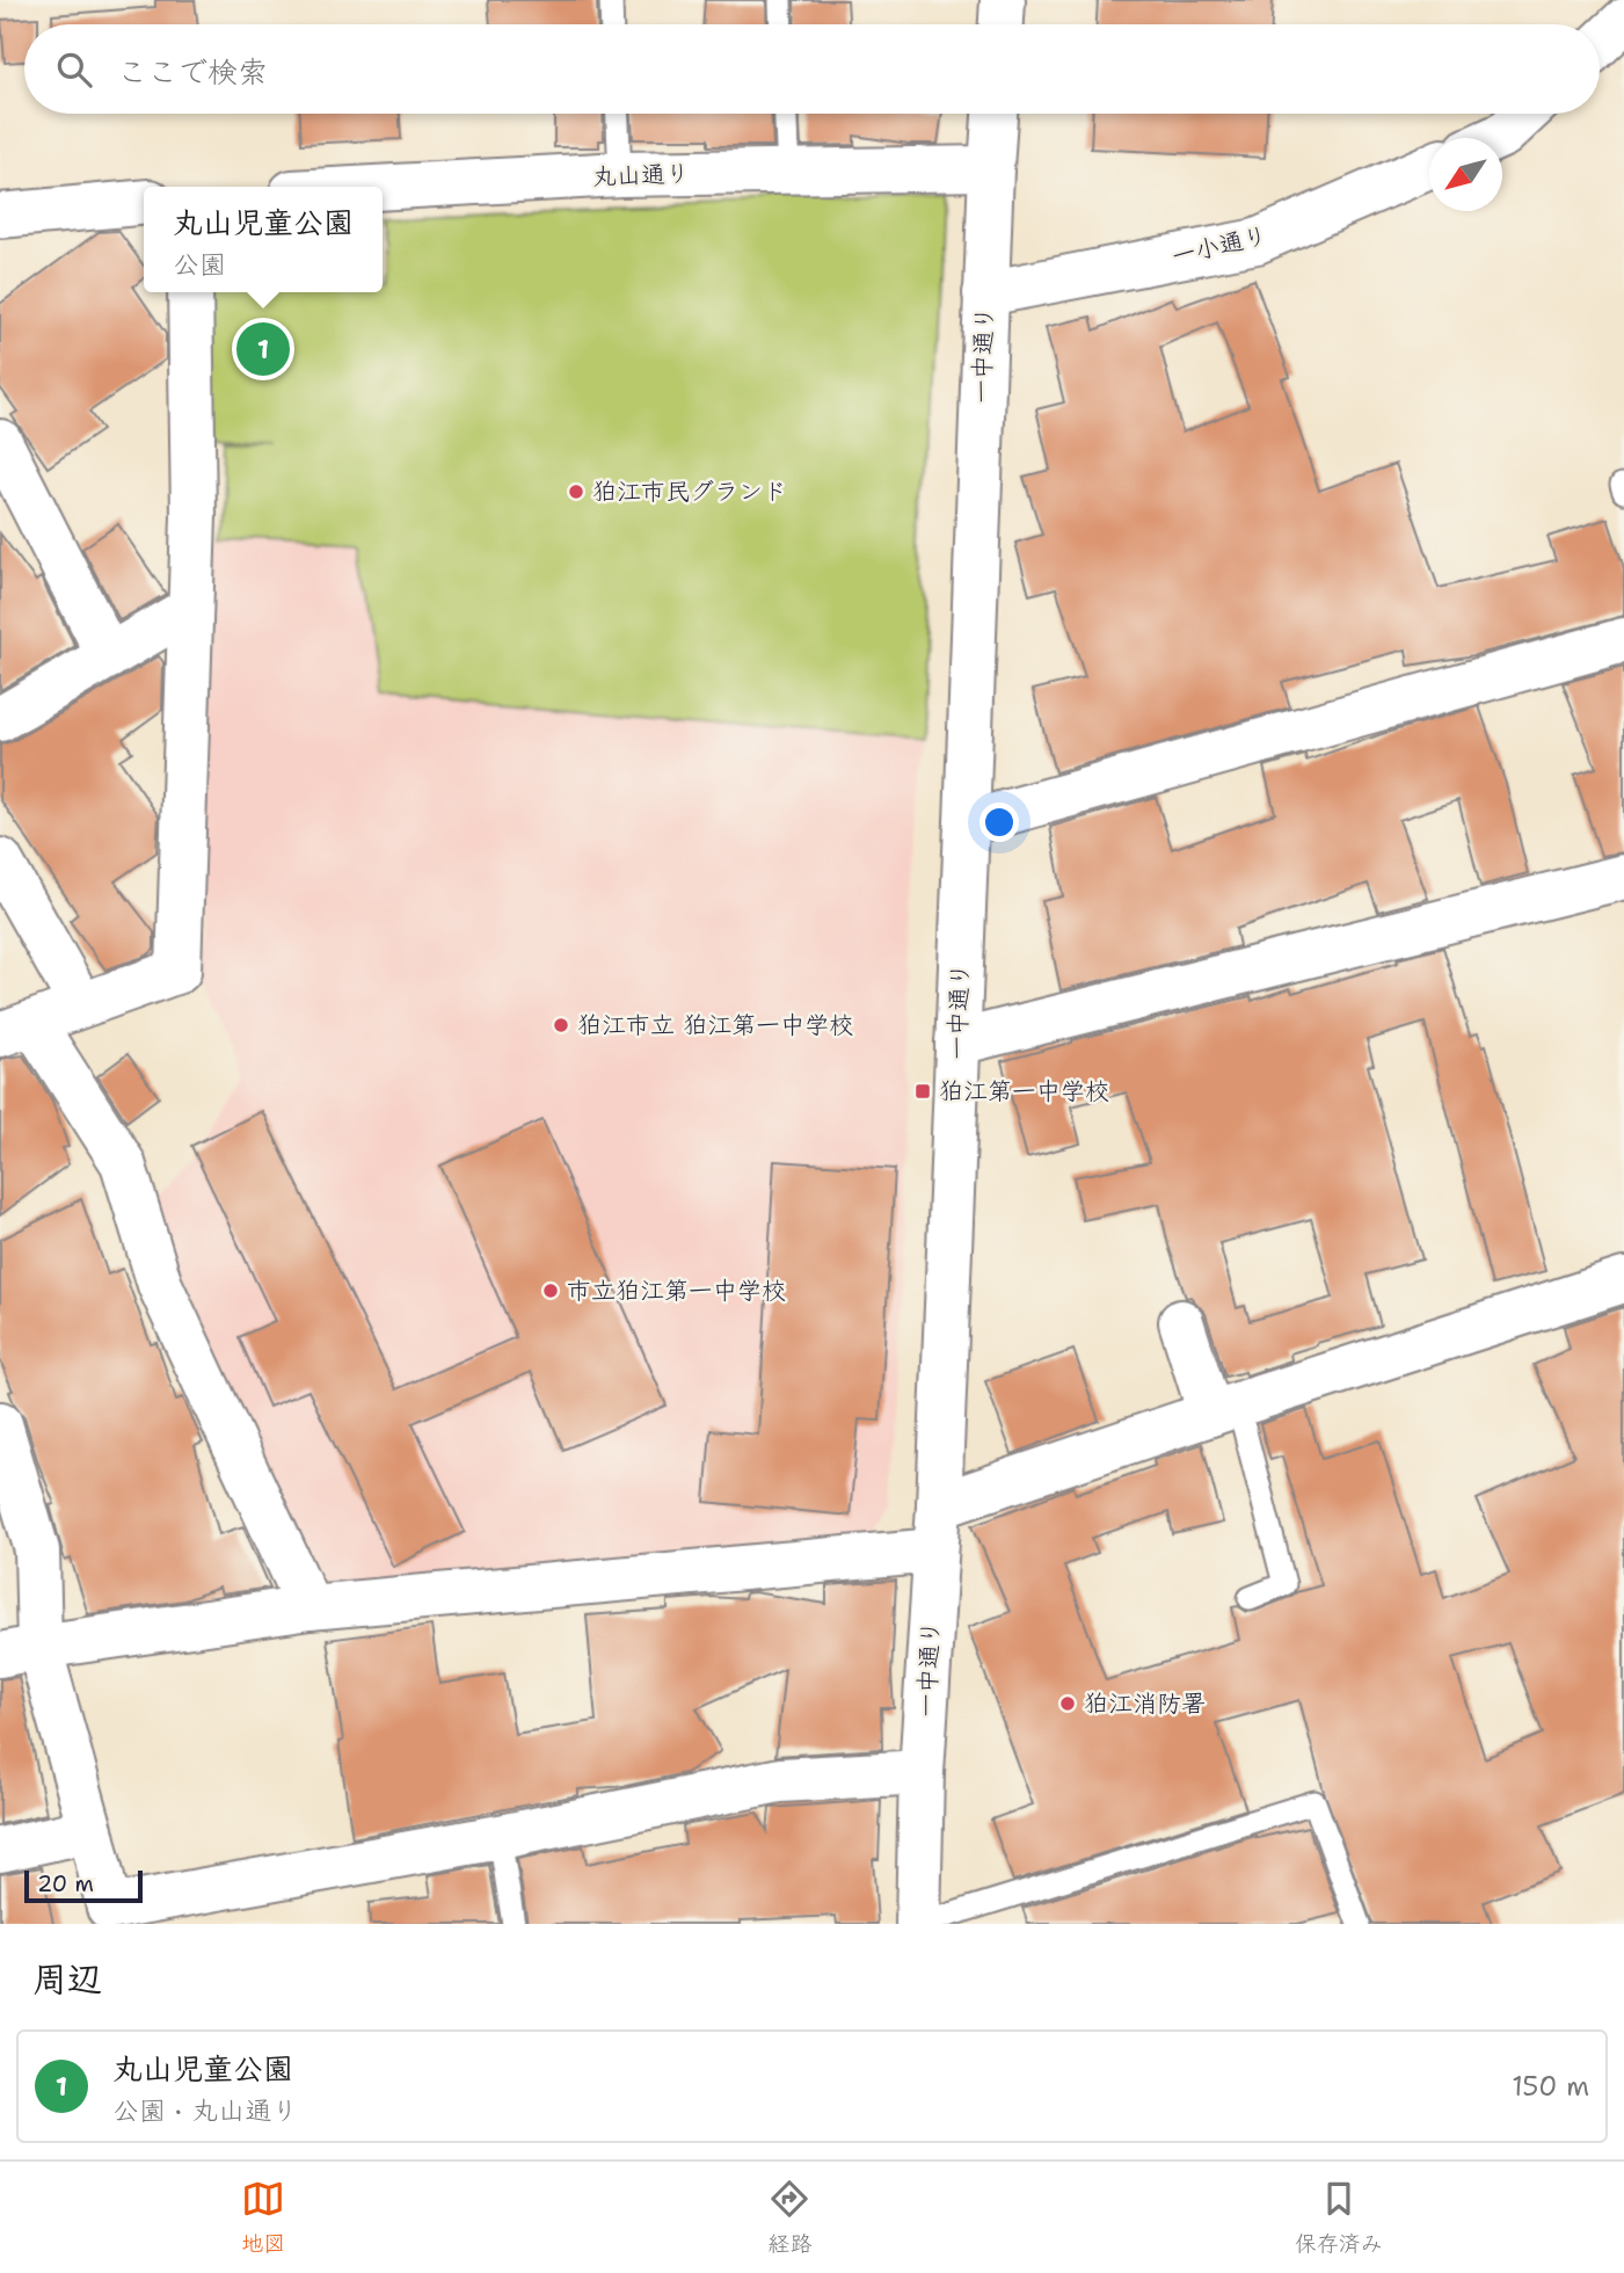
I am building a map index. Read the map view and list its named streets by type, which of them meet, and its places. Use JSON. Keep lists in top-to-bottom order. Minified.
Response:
{"streets":{"street":["丸山通り","一小通り","一中通り"]},"crossings":[["丸山通り","一中通り"],["一小通り","一中通り"]],"places":{"other":["狛江市民グランド","狛江市立 狛江第一中学校","市立狛江第一中学校","狛江消防署"],"transit":["狛江第一中学校"]},"scale_bar":"20 m","north":"bottom left","page":{"search":"ここで検索","popup":["丸山児童公園","公園"],"pins":"1","scale":"20 m","heading":"周辺","list":[{"mark":"1","name":"丸山児童公園","note":"公園 · 丸山通り","value":"150 m"}],"nav":["地図","経路","保存済み"]}}
